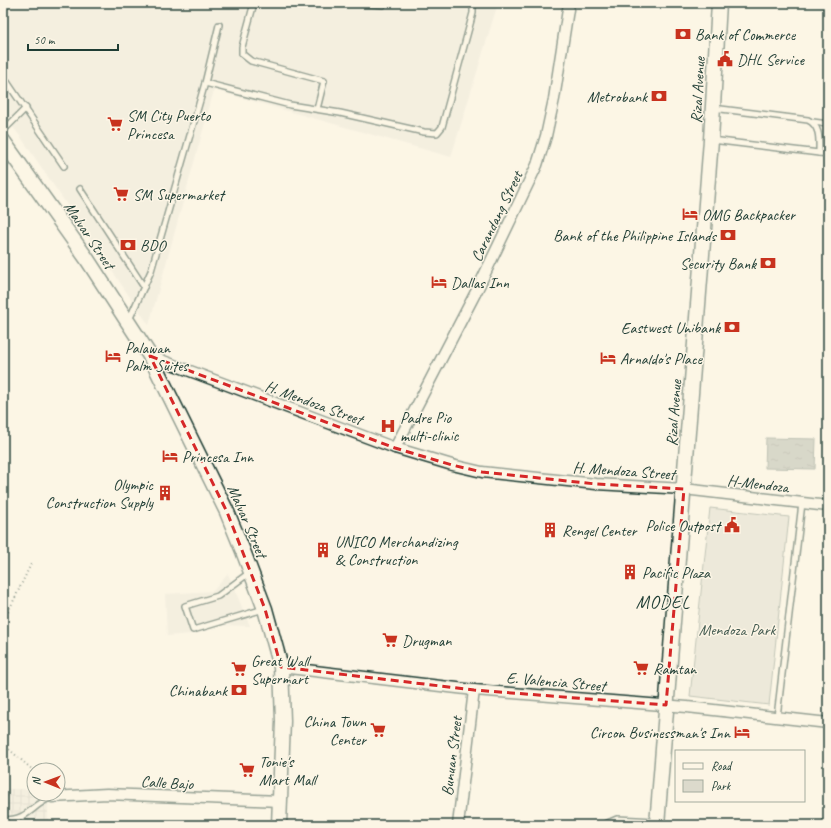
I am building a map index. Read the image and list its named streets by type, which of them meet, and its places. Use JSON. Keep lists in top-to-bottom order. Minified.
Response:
{"streets":{"main road":["Rizal Avenue","Malvar Street"],"street":["Carandang Street","H. Mendoza Street","H-Mendoza","E. Valencia Street","Bunuan Street","Calle Bajo"]},"crossings":[["Rizal Avenue","H. Mendoza Street"],["Rizal Avenue","H-Mendoza"],["Rizal Avenue","E. Valencia Street"],["Carandang Street","H. Mendoza Street"],["Malvar Street","H. Mendoza Street"],["Malvar Street","E. Valencia Street"],["Malvar Street","Calle Bajo"],["H. Mendoza Street","H-Mendoza"],["E. Valencia Street","Bunuan Street"]],"districts":["MODEL"],"parks":["Mendoza Park"],"places":{"bank":["Bank of Commerce","Metrobank","Bank of the Philippine Islands","BDO","Security Bank","Eastwest Unibank","Chinabank"],"public building":["DHL Service","Police Outpost"],"supermarket":["SM City Puerto Princesa","SM Supermarket","Drugman","Ramtan","Great Wall Supermart","China Town Center","Tonie's Mart Mall"],"hotel":["OMG Backpacker","Dallas Inn","Palawan Palm Suites","Arnaldo's Place","Princesa Inn","Circon Businessman's Inn"],"hospital":["Padre Pio multi-clinic"],"building":["Olympic Construction Supply","Rengel Center","UNICO Merchandizing & Construction","Pacific Plaza"]},"legend":["Road","Park"],"scale_bar":"50 m","north":"left"}
